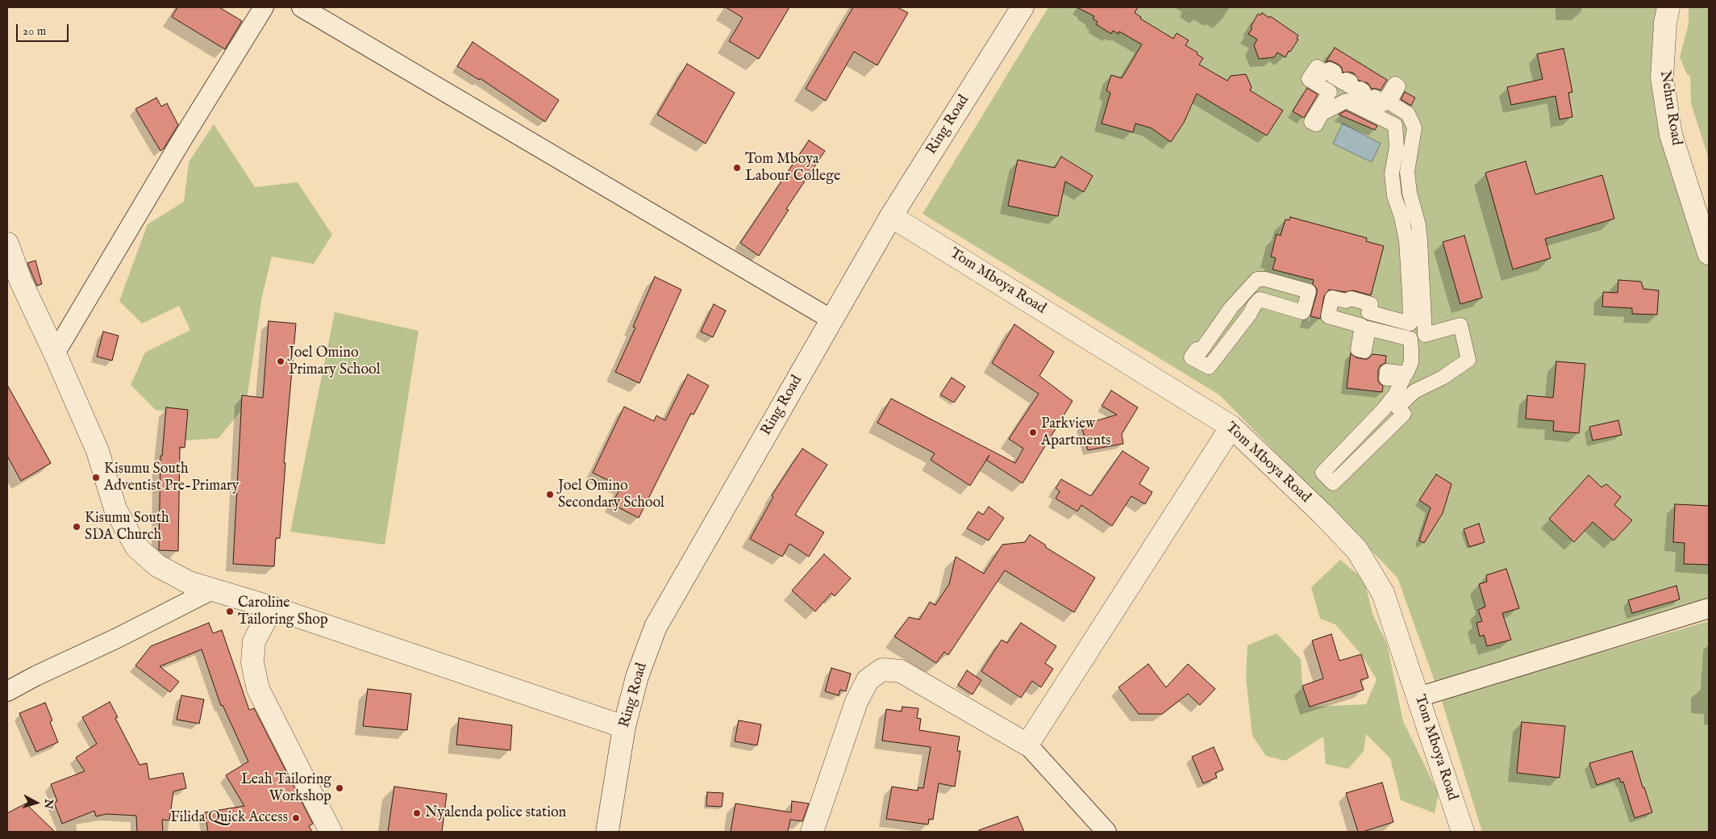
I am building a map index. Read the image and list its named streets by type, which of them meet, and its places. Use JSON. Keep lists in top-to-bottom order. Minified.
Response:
{"streets":{"street":["Nehru Road","Ring Road","Tom Mboya Road"]},"crossings":[["Ring Road","Tom Mboya Road"]],"places":["Tom Mboya Labour College","Joel Omino Primary School","Parkview Apartments","Kisumu South Adventist Pre-Primary","Joel Omino Secondary School","Kisumu South SDA Church","Caroline Tailoring Shop","Leah Tailoring Workshop","Nyalenda police station","Filida Quick Access"],"scale_bar":"20 m","north":"right"}
